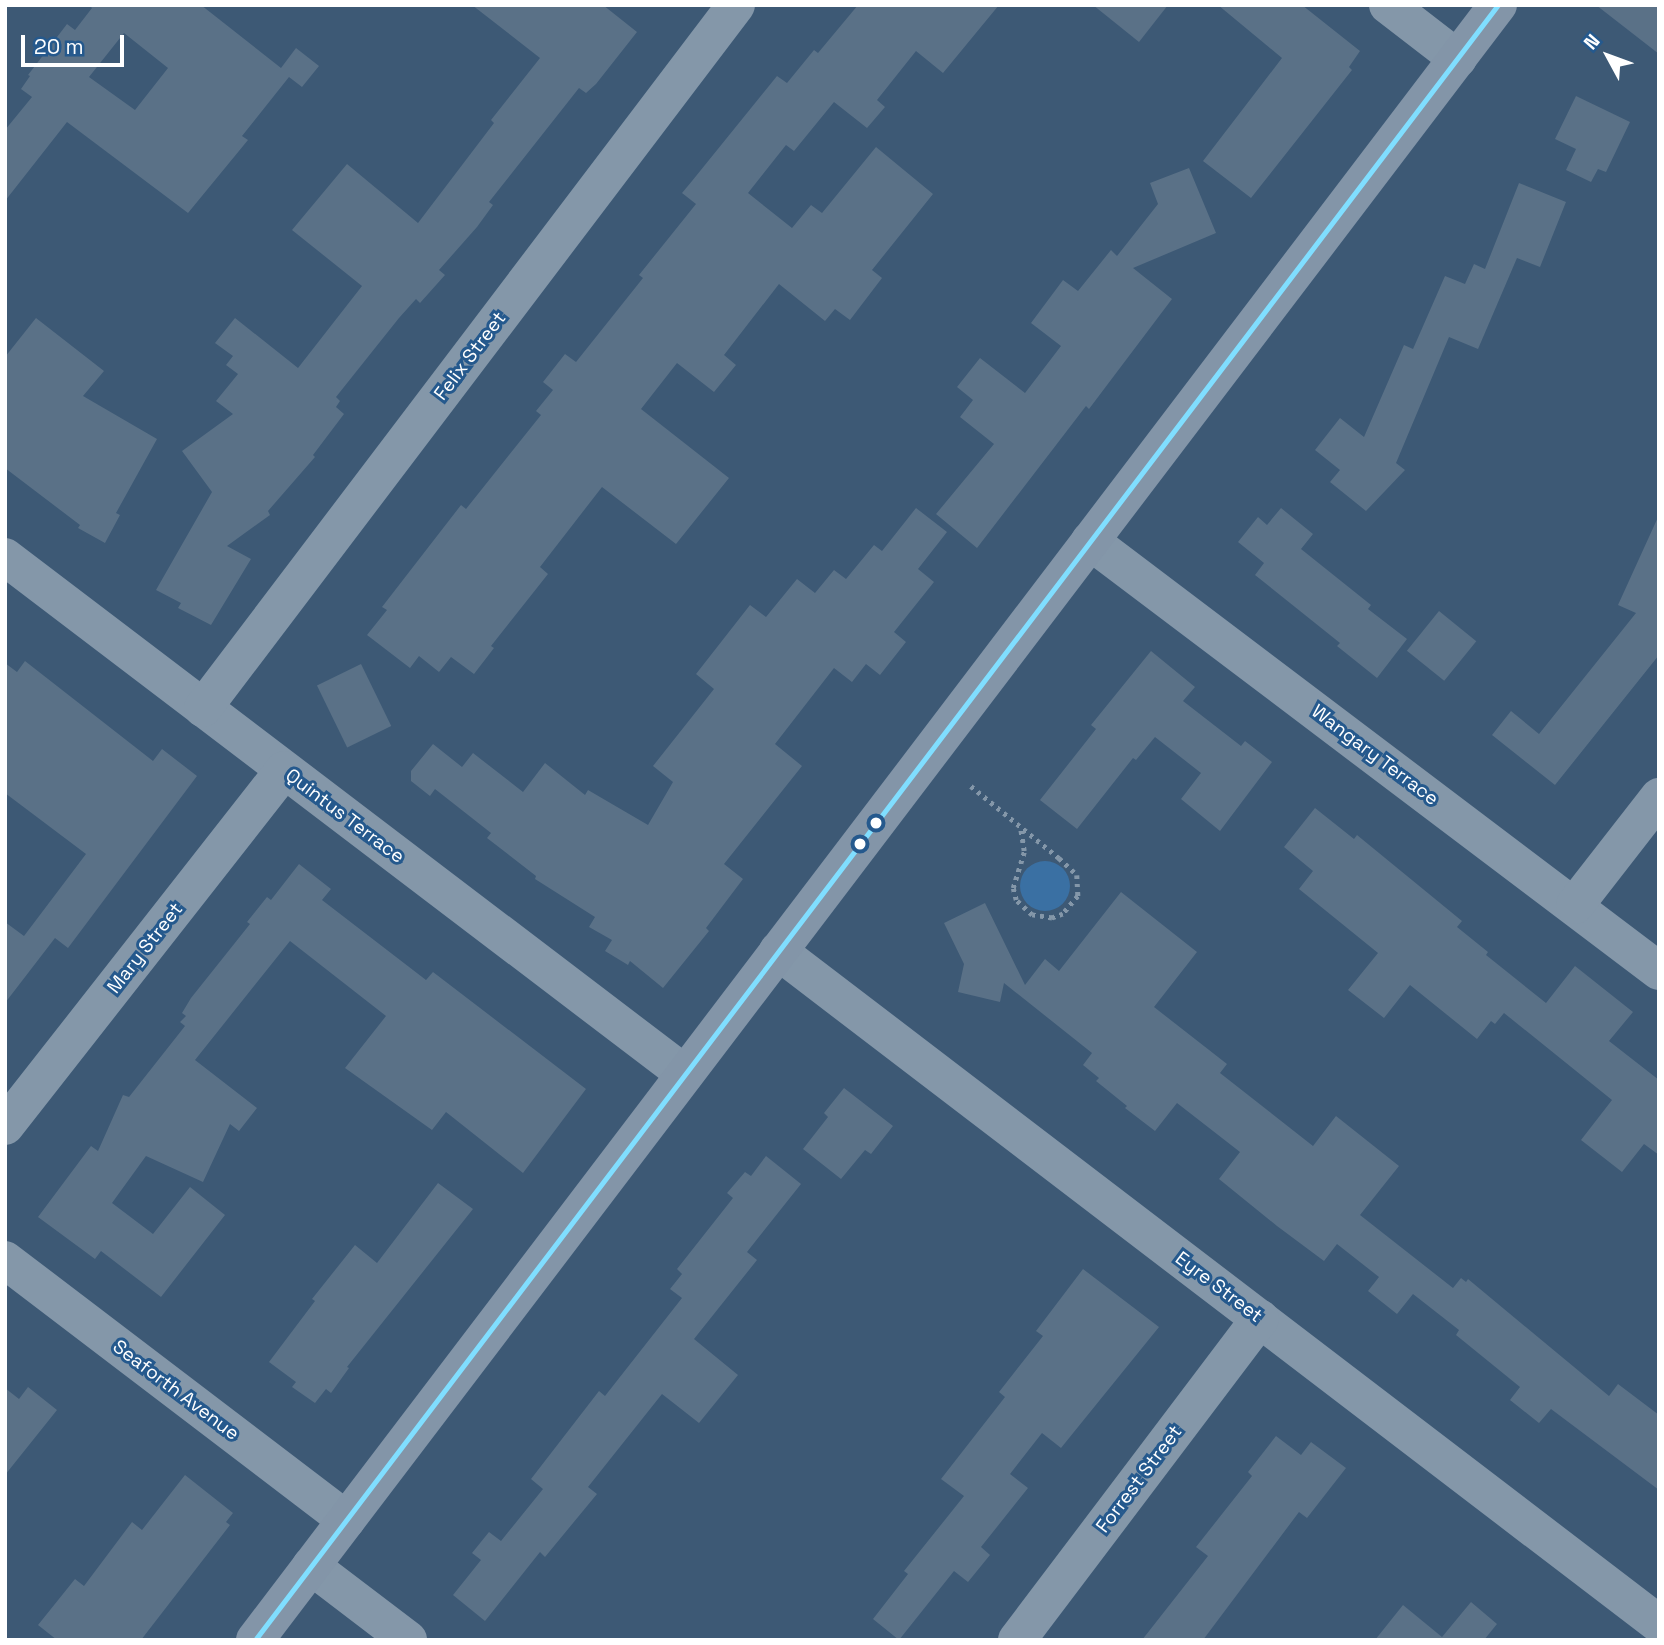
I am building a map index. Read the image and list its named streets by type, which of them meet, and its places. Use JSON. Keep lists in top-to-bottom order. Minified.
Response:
{"streets":{"street":["Felix Street","Wangary Terrace","Quintus Terrace","Mary Street","Eyre Street","Seaforth Avenue","Forrest Street"]},"crossings":[["Felix Street","Quintus Terrace"],["Quintus Terrace","Mary Street"],["Eyre Street","Forrest Street"]],"scale_bar":"20 m","north":"top left"}
